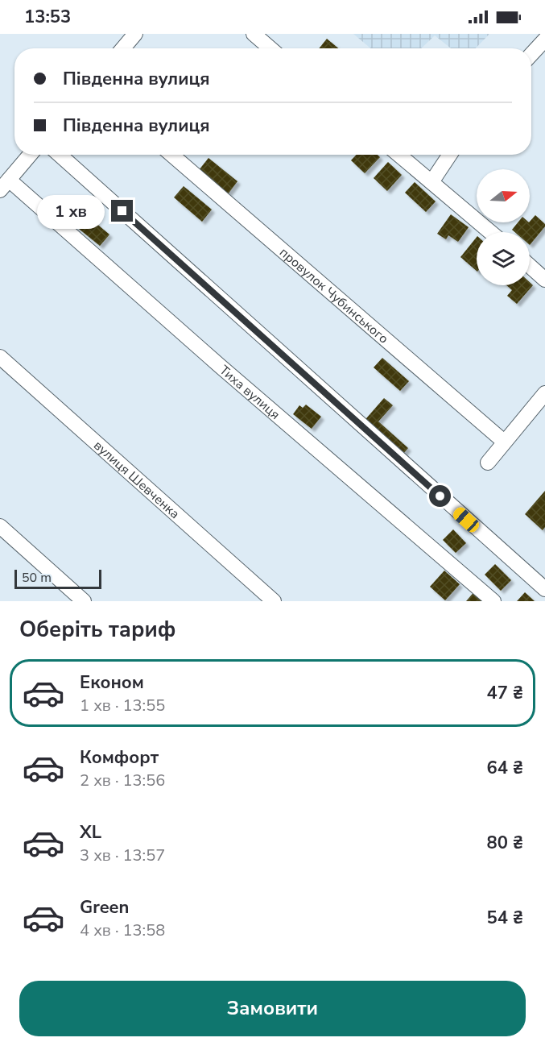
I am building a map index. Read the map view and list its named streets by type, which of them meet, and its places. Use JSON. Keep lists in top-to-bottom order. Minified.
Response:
{"streets":{"street":["провулок Чубинського","Тиха вулиця","вулиця Шевченка"]},"scale_bar":"50 m","north":"right","page":{"status":"13:53","banner":["Південна вулиця","Південна вулиця"],"bubble":"1 хв","scale":"50 m","heading":"Оберіть тариф","list":[{"name":"Економ","note":"1 хв · 13:55","value":"47 ₴"},{"name":"Комфорт","note":"2 хв · 13:56","value":"64 ₴"},{"name":"XL","note":"3 хв · 13:57","value":"80 ₴"},{"name":"Green","note":"4 хв · 13:58","value":"54 ₴"}],"buttons":"Замовити"}}
